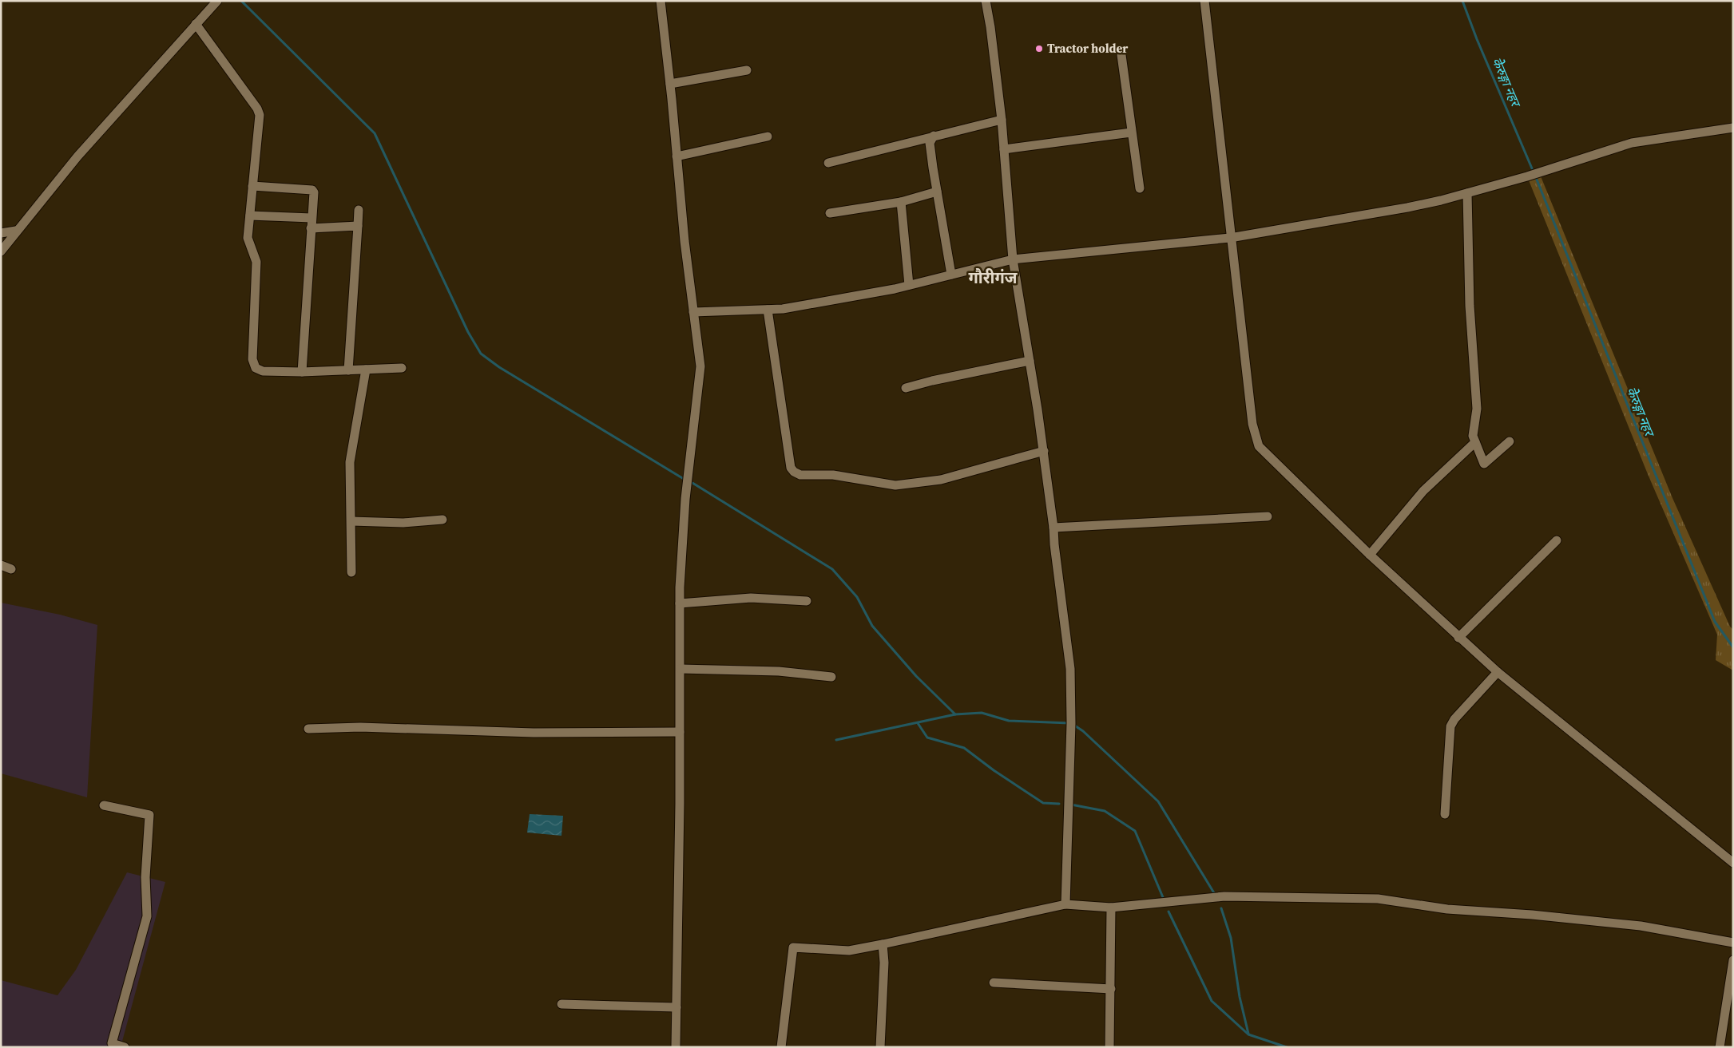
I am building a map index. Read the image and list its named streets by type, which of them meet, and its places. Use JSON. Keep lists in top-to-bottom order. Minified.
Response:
{"districts":["गौरीगंज"],"water":["केेरुङ्गा नहर"],"places":["Tractor holder"]}
